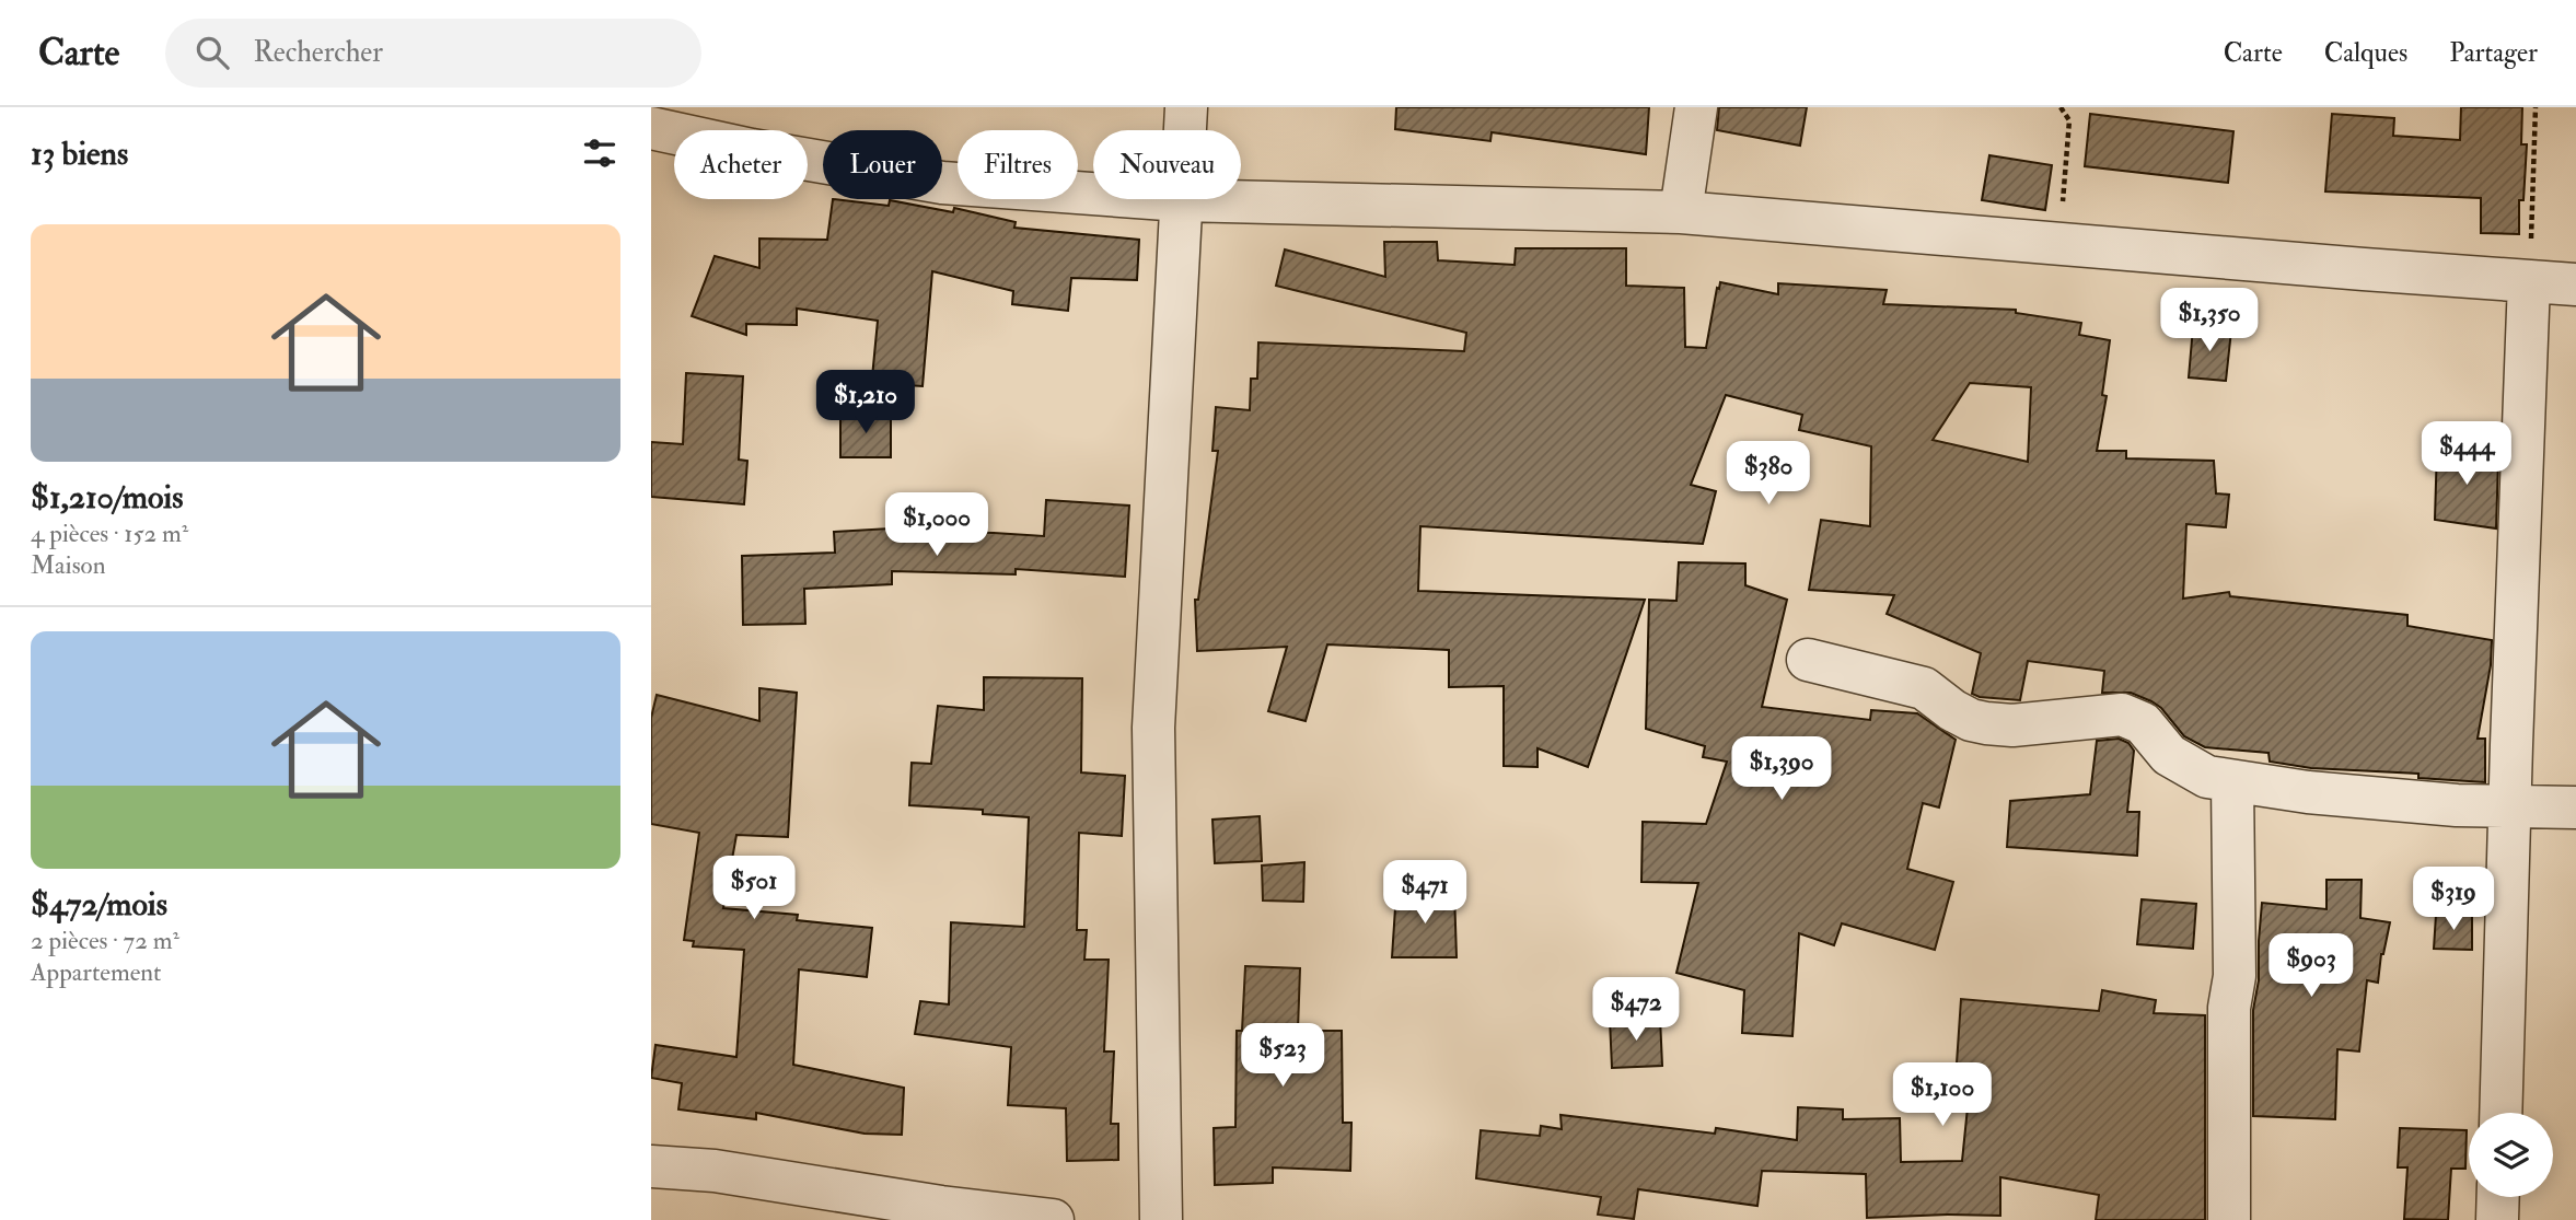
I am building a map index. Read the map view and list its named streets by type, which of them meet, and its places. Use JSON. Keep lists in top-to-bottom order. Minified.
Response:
{"page":{"header":"Carte","search":"Rechercher","nav":["Carte","Calques","Partager"],"heading":"13 biens","chip":["Acheter","Louer","Filtres","Nouveau"],"list":[{"name":"$1,210/mois","note":"4 pièces · 152 m² · Maison"},{"name":"$472/mois","note":"2 pièces · 72 m² · Appartement"}],"price":["$1,350","$1,210","$444","$380","$1,000","$1,390","$501","$471","$319","$903","$472","$523","$1,100"]}}
